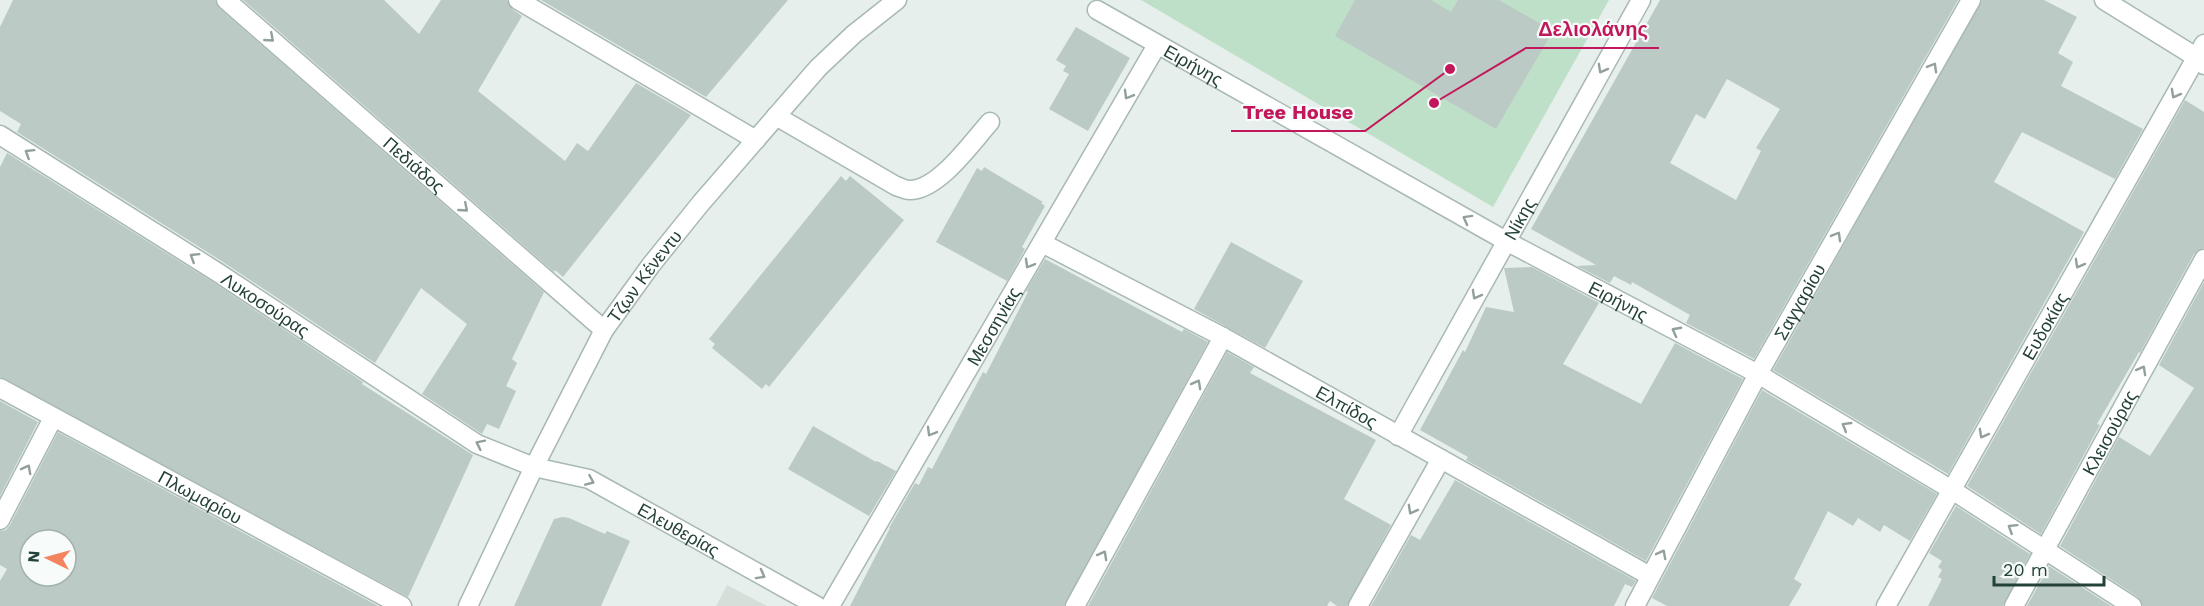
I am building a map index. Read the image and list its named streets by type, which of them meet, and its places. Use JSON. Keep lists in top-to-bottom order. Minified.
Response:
{"streets":{"street":["Ειρήνης","Πεδιάδος","Νίκης","Τζων Κένεντυ","Σαγγαρίου","Λυκοσούρας","Μεσσηνίας","Ευδοκίας","Ελπίδος","Κλεισούρας","Πλωμαρίου","Ελευθερίας"]},"crossings":[["Ειρήνης","Νίκης"],["Ειρήνης","Σαγγαρίου"],["Ειρήνης","Μεσσηνίας"],["Ειρήνης","Ευδοκίας"],["Ειρήνης","Κλεισούρας"],["Πεδιάδος","Τζων Κένεντυ"],["Νίκης","Ελπίδος"],["Τζων Κένεντυ","Λυκοσούρας"],["Τζων Κένεντυ","Ελευθερίας"],["Σαγγαρίου","Ελπίδος"],["Λυκοσούρας","Ελευθερίας"],["Μεσσηνίας","Ελπίδος"]],"one_way":["Ειρήνης","Πεδιάδος","Νίκης","Σαγγαρίου","Λυκοσούρας","Μεσσηνίας","Ευδοκίας","Κλεισούρας","Ελευθερίας"],"places":["Tree House","Δελιολάνης"],"scale_bar":"20 m","north":"left"}
